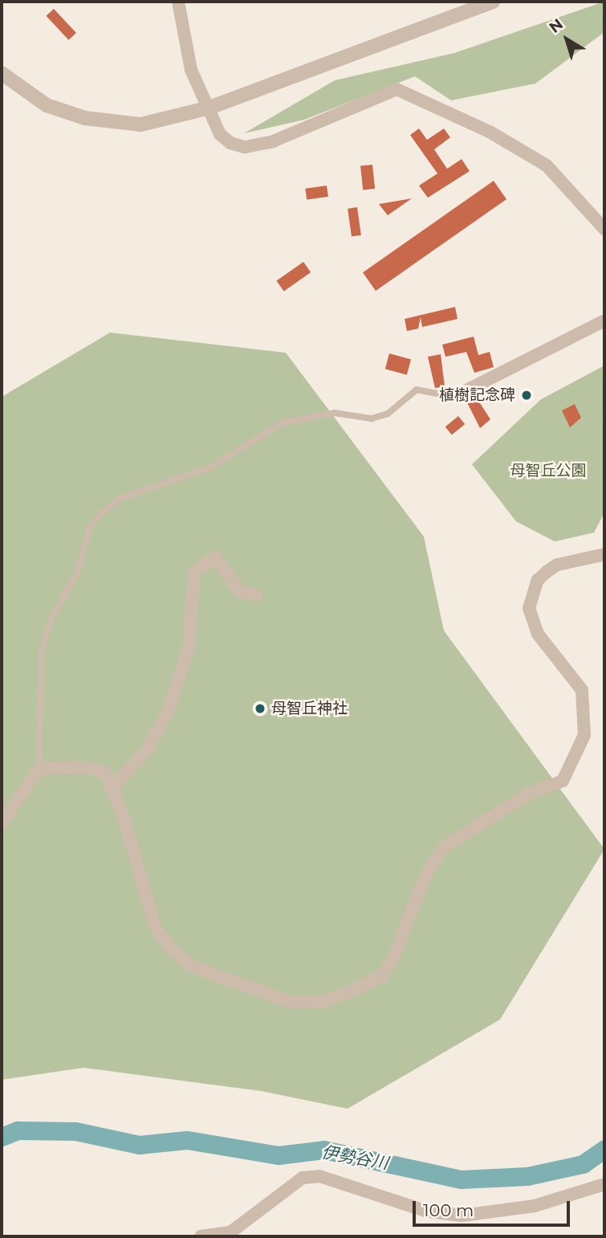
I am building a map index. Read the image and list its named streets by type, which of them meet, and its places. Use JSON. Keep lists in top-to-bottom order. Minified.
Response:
{"water":["伊勢谷川"],"parks":["母智丘公園"],"places":["植樹記念碑","母智丘神社"],"scale_bar":"100 m","north":"top left"}
